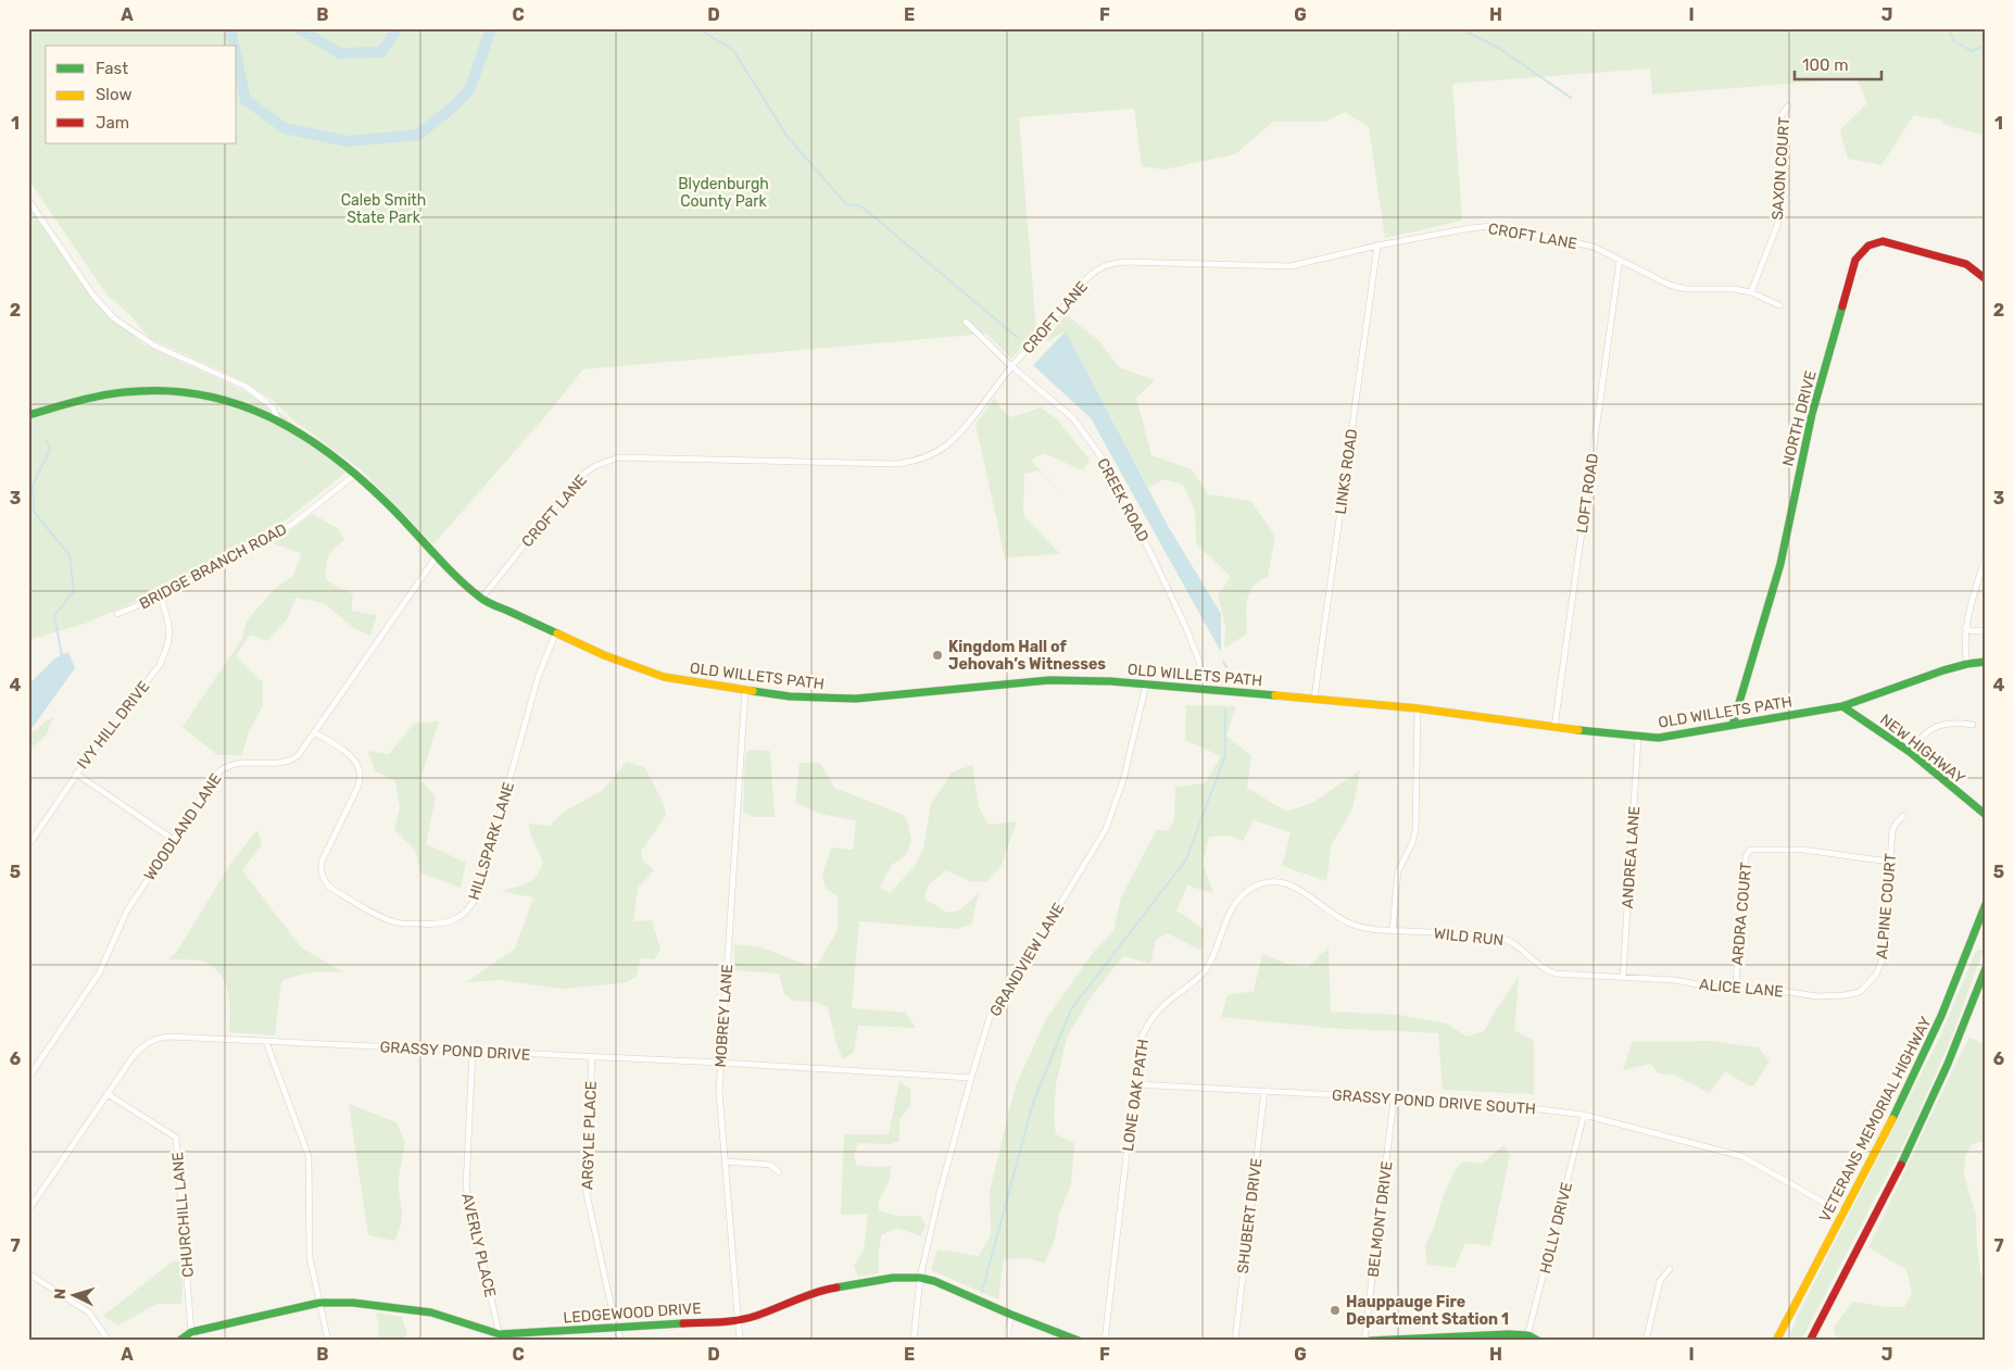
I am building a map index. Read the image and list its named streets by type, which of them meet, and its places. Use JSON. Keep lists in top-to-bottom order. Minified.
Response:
{"streets":{"main road":["NORTH DRIVE","OLD WILLETS PATH","NEW HIGHWAY","VETERANS MEMORIAL HIGHWAY","LEDGEWOOD DRIVE"],"street":["SAXON COURT","CROFT LANE","LINKS ROAD","LOFT ROAD","CREEK ROAD","BRIDGE BRANCH ROAD","IVY HILL DRIVE","WOODLAND LANE","HILLSPARK LANE","ANDREA LANE","ALPINE COURT","ARDRA COURT","WILD RUN","GRANDVIEW LANE","ALICE LANE","MOBREY LANE","GRASSY POND DRIVE","LONE OAK PATH","GRASSY POND DRIVE SOUTH","ARGYLE PLACE","CHURCHILL LANE","SHUBERT DRIVE","BELMONT DRIVE","HOLLY DRIVE","AVERLY PLACE"]},"crossings":[["SAXON COURT","CROFT LANE"],["CROFT LANE","LINKS ROAD"],["CROFT LANE","LOFT ROAD"],["CROFT LANE","CREEK ROAD"],["CROFT LANE","OLD WILLETS PATH"],["NORTH DRIVE","OLD WILLETS PATH"],["LINKS ROAD","OLD WILLETS PATH"],["LOFT ROAD","OLD WILLETS PATH"],["CREEK ROAD","OLD WILLETS PATH"],["BRIDGE BRANCH ROAD","OLD WILLETS PATH"],["BRIDGE BRANCH ROAD","IVY HILL DRIVE"],["OLD WILLETS PATH","NEW HIGHWAY"],["OLD WILLETS PATH","WOODLAND LANE"],["OLD WILLETS PATH","HILLSPARK LANE"],["OLD WILLETS PATH","ANDREA LANE"],["OLD WILLETS PATH","GRANDVIEW LANE"],["OLD WILLETS PATH","MOBREY LANE"],["WOODLAND LANE","HILLSPARK LANE"],["ANDREA LANE","WILD RUN"],["ANDREA LANE","ALICE LANE"],["ALPINE COURT","ARDRA COURT"],["ALPINE COURT","ALICE LANE"],["ARDRA COURT","ALICE LANE"],["WILD RUN","ALICE LANE"],["WILD RUN","LONE OAK PATH"],["GRANDVIEW LANE","GRASSY POND DRIVE"],["GRANDVIEW LANE","LEDGEWOOD DRIVE"],["MOBREY LANE","GRASSY POND DRIVE"],["MOBREY LANE","LEDGEWOOD DRIVE"],["GRASSY POND DRIVE","ARGYLE PLACE"],["GRASSY POND DRIVE","CHURCHILL LANE"],["GRASSY POND DRIVE","AVERLY PLACE"],["LONE OAK PATH","GRASSY POND DRIVE SOUTH"],["GRASSY POND DRIVE SOUTH","VETERANS MEMORIAL HIGHWAY"],["GRASSY POND DRIVE SOUTH","SHUBERT DRIVE"],["GRASSY POND DRIVE SOUTH","BELMONT DRIVE"],["GRASSY POND DRIVE SOUTH","HOLLY DRIVE"],["ARGYLE PLACE","LEDGEWOOD DRIVE"],["CHURCHILL LANE","LEDGEWOOD DRIVE"],["AVERLY PLACE","LEDGEWOOD DRIVE"]],"parks":["Blydenburgh County Park","Caleb Smith State Park"],"places":["Kingdom Hall of Jehovah’s Witnesses","Hauppauge Fire Department Station 1"],"legend":["Fast","Slow","Jam"],"scale_bar":"100 m","north":"left","grid":{"columns":["A","B","C","D","E","F","G","H","I","J"],"rows":["1","2","3","4","5","6","7"]}}
